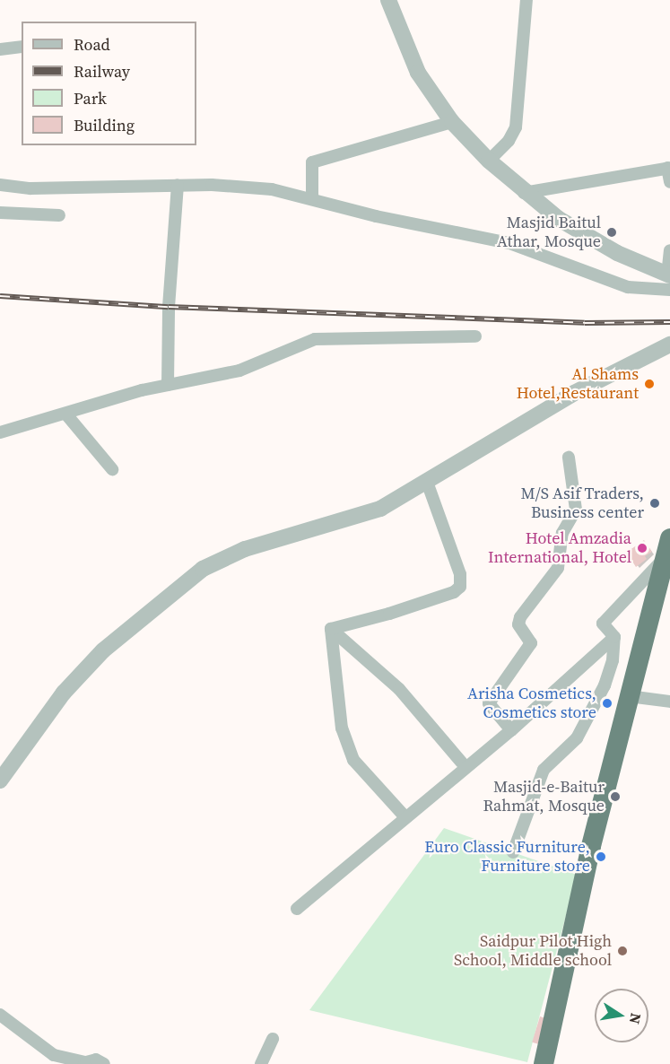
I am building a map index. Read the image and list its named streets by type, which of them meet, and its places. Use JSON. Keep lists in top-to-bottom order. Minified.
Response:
{"places":["Masjid Baitul Athar, Mosque","Al Shams Hotel,Restaurant","M/S Asif Traders, Business center","Hotel Amzadia International, Hotel","Arisha Cosmetics, Cosmetics store","Masjid-e-Baitur Rahmat, Mosque","Euro Classic Furniture, Furniture store","Saidpur Pilot High School, Middle school"],"legend":["Road","Railway","Park","Building"],"north":"right"}
